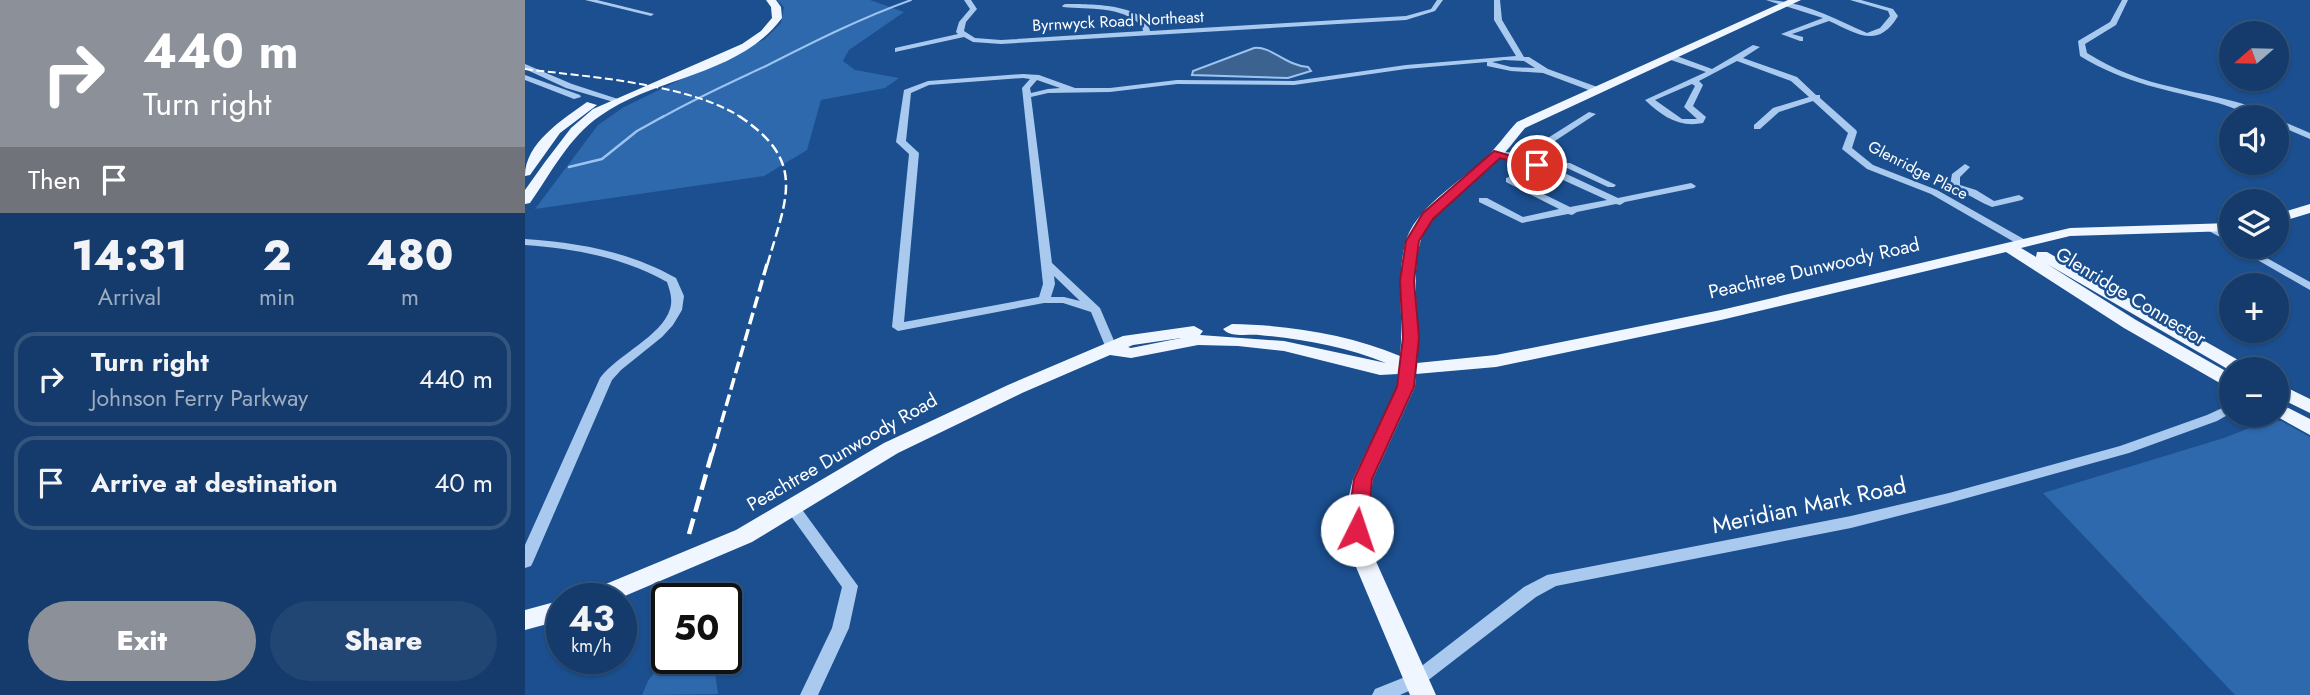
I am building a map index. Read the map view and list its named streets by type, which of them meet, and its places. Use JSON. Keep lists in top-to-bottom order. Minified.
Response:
{"streets":{"main road":["Peachtree Dunwoody Road","Glenridge Connector"],"street":["Byrnwyck Road Northeast","Glenridge Place","Meridian Mark Road"]},"crossings":[["Glenridge Place","Peachtree Dunwoody Road"],["Glenridge Place","Glenridge Connector"],["Peachtree Dunwoody Road","Glenridge Connector"]],"north":"left","page":{"turn":["440 m","Turn right"],"map_buttons":["+","−"],"then":"Then","eta":["14:31","Arrival","2","min","480","m"],"list":[{"name":"Turn right","note":"Johnson Ferry Parkway","value":"440 m"},{"name":"Arrive at destination","value":"40 m"}],"speed":"43 km/h","limit":"50","buttons":["Exit","Share"]}}
